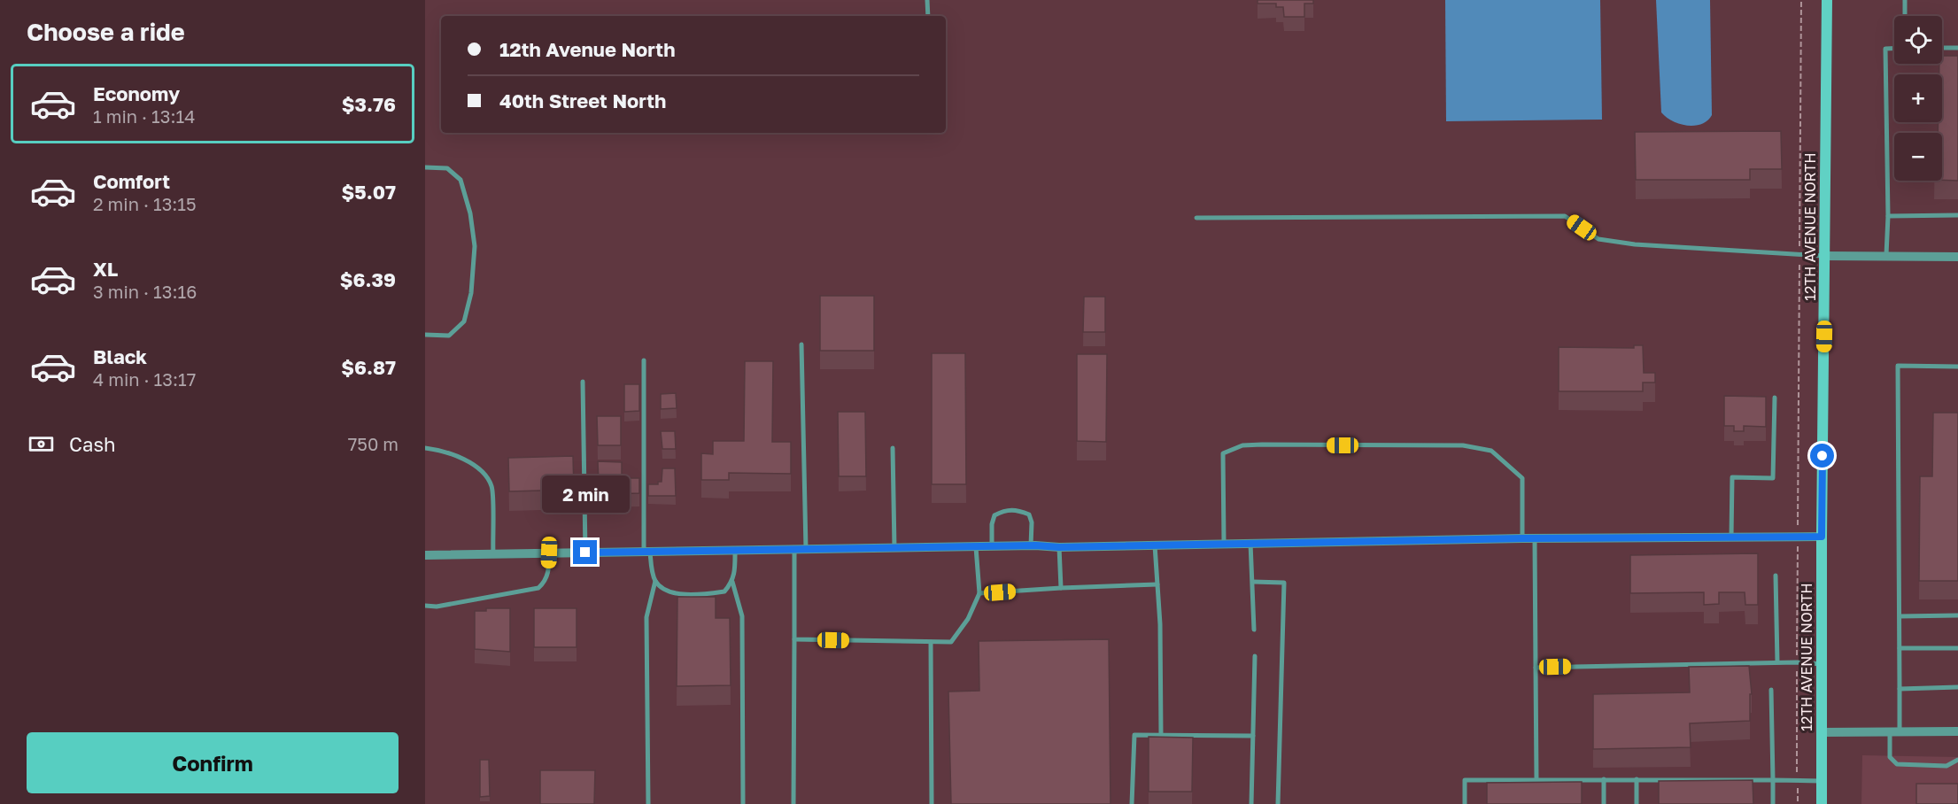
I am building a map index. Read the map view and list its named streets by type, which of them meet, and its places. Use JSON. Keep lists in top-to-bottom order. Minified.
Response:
{"streets":{"main road":["12TH AVENUE NORTH"]},"page":{"heading":"Choose a ride","map_buttons":["+","−"],"banner":["12th Avenue North","40th Street North"],"list":[{"name":"Economy","note":"1 min · 13:14","value":"$3.76"},{"name":"Comfort","note":"2 min · 13:15","value":"$5.07"},{"name":"XL","note":"3 min · 13:16","value":"$6.39"},{"name":"Black","note":"4 min · 13:17","value":"$6.87"}],"pay":["Cash","750 m"],"bubble":"2 min","buttons":"Confirm"}}
